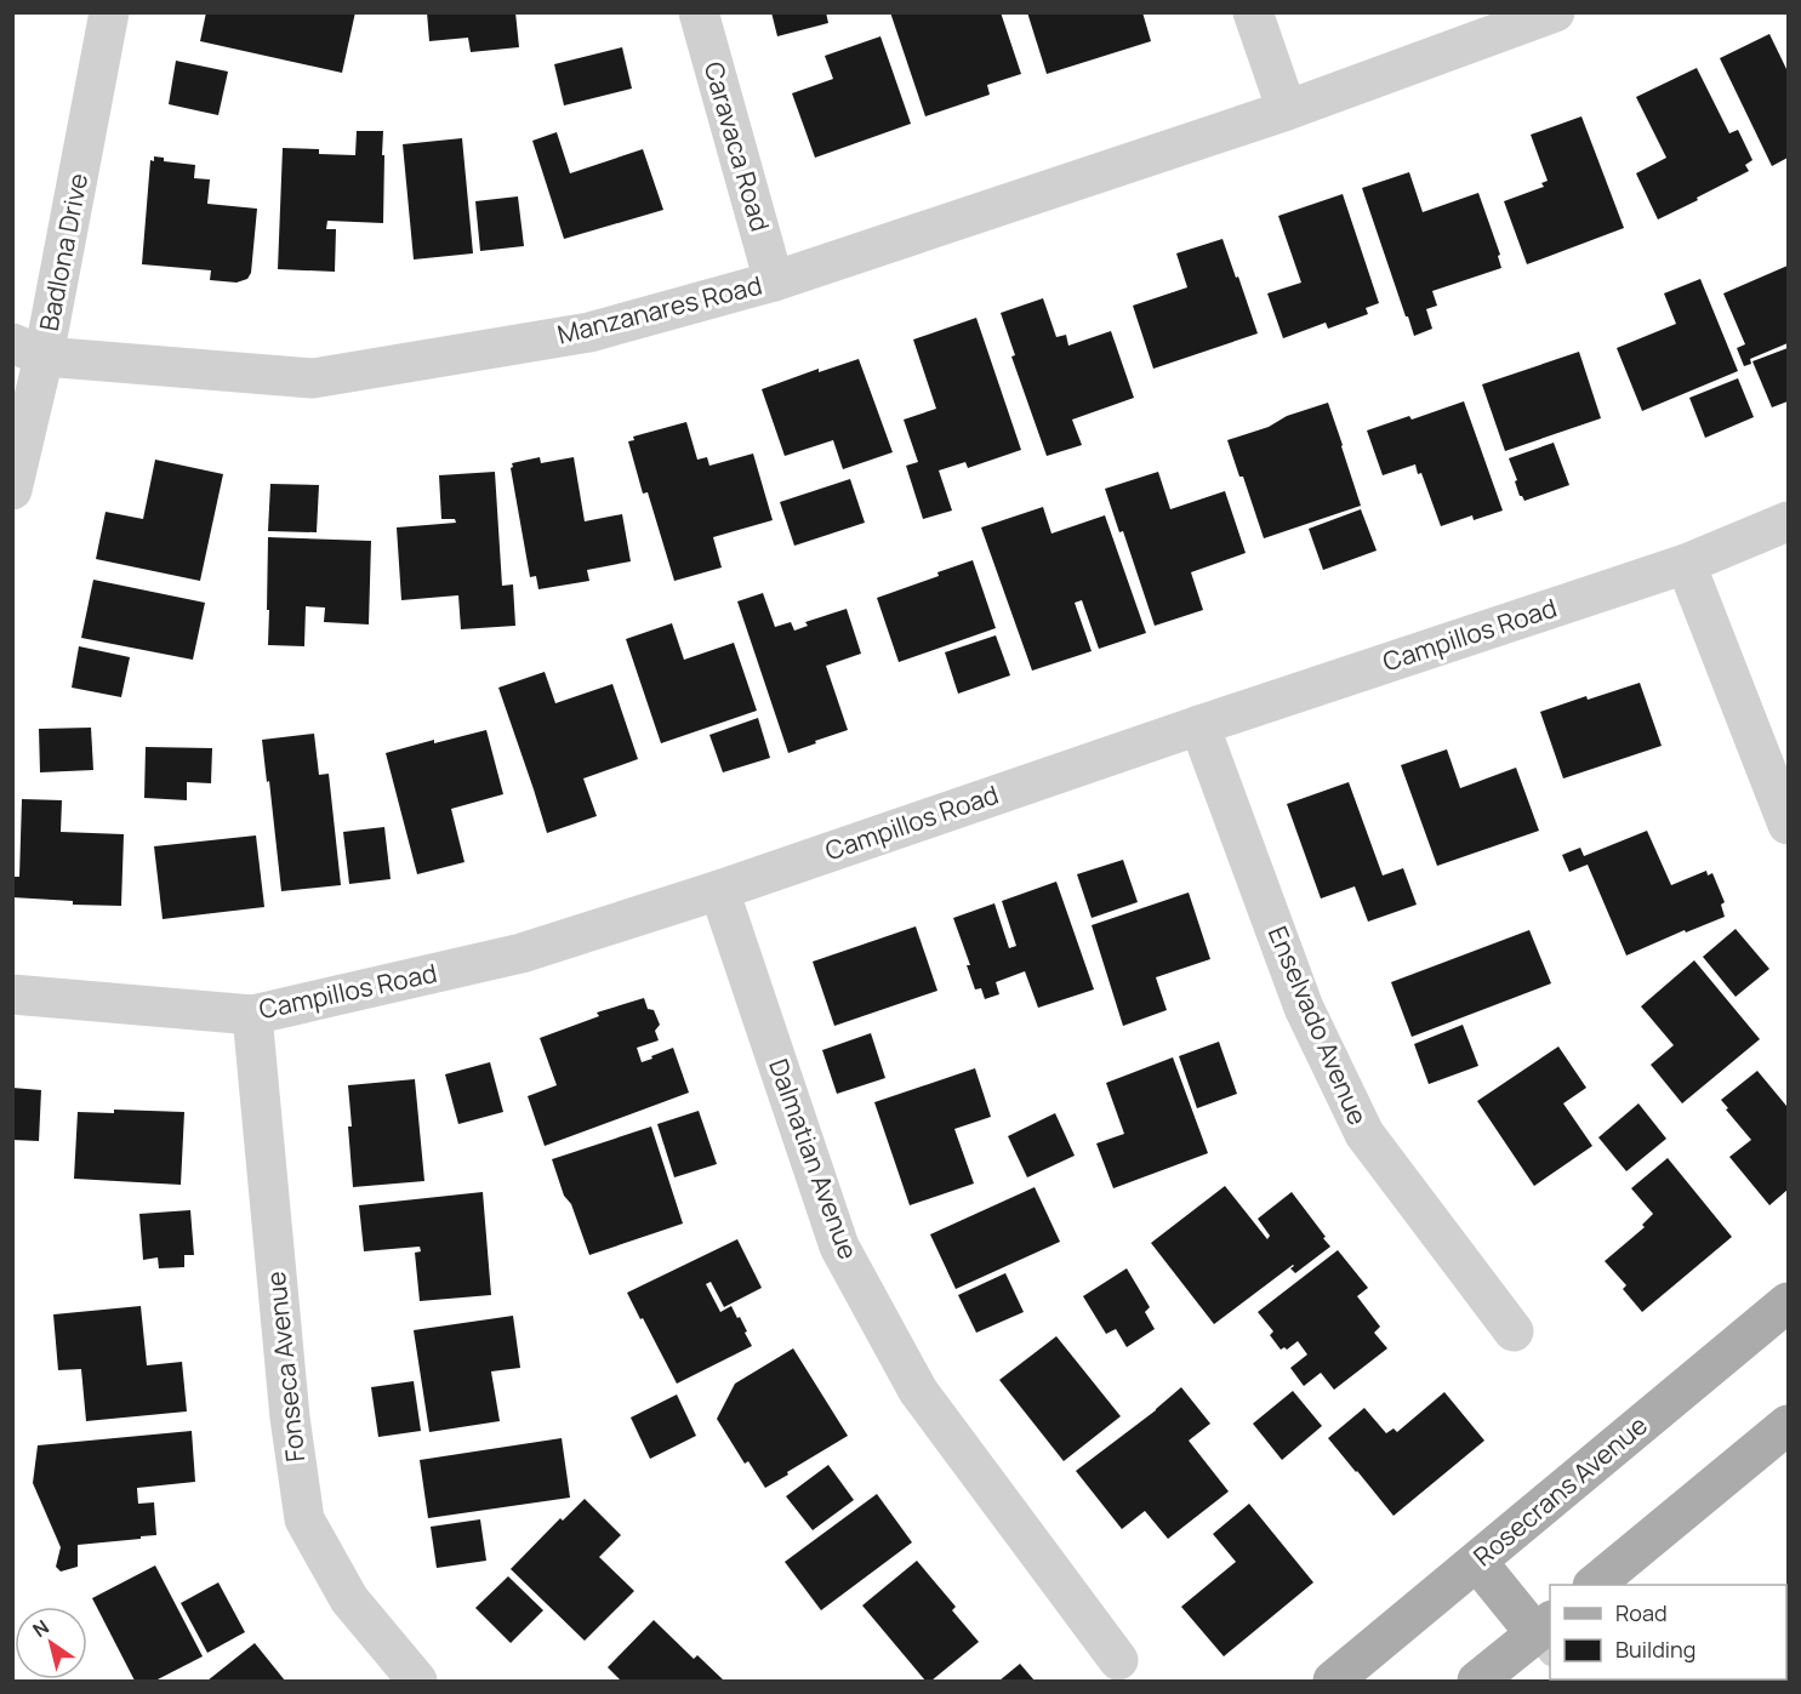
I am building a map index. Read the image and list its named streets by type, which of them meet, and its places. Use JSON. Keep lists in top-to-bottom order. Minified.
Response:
{"streets":{"main road":["Rosecrans Avenue"],"street":["Caravaca Road","Badlona Drive","Manzanares Road","Campillos Road","Enselvado Avenue","Dalmatian Avenue","Fonseca Avenue"]},"crossings":[["Caravaca Road","Manzanares Road"],["Badlona Drive","Manzanares Road"],["Campillos Road","Enselvado Avenue"],["Campillos Road","Dalmatian Avenue"],["Campillos Road","Fonseca Avenue"]],"legend":["Road","Building"],"north":"top left"}
